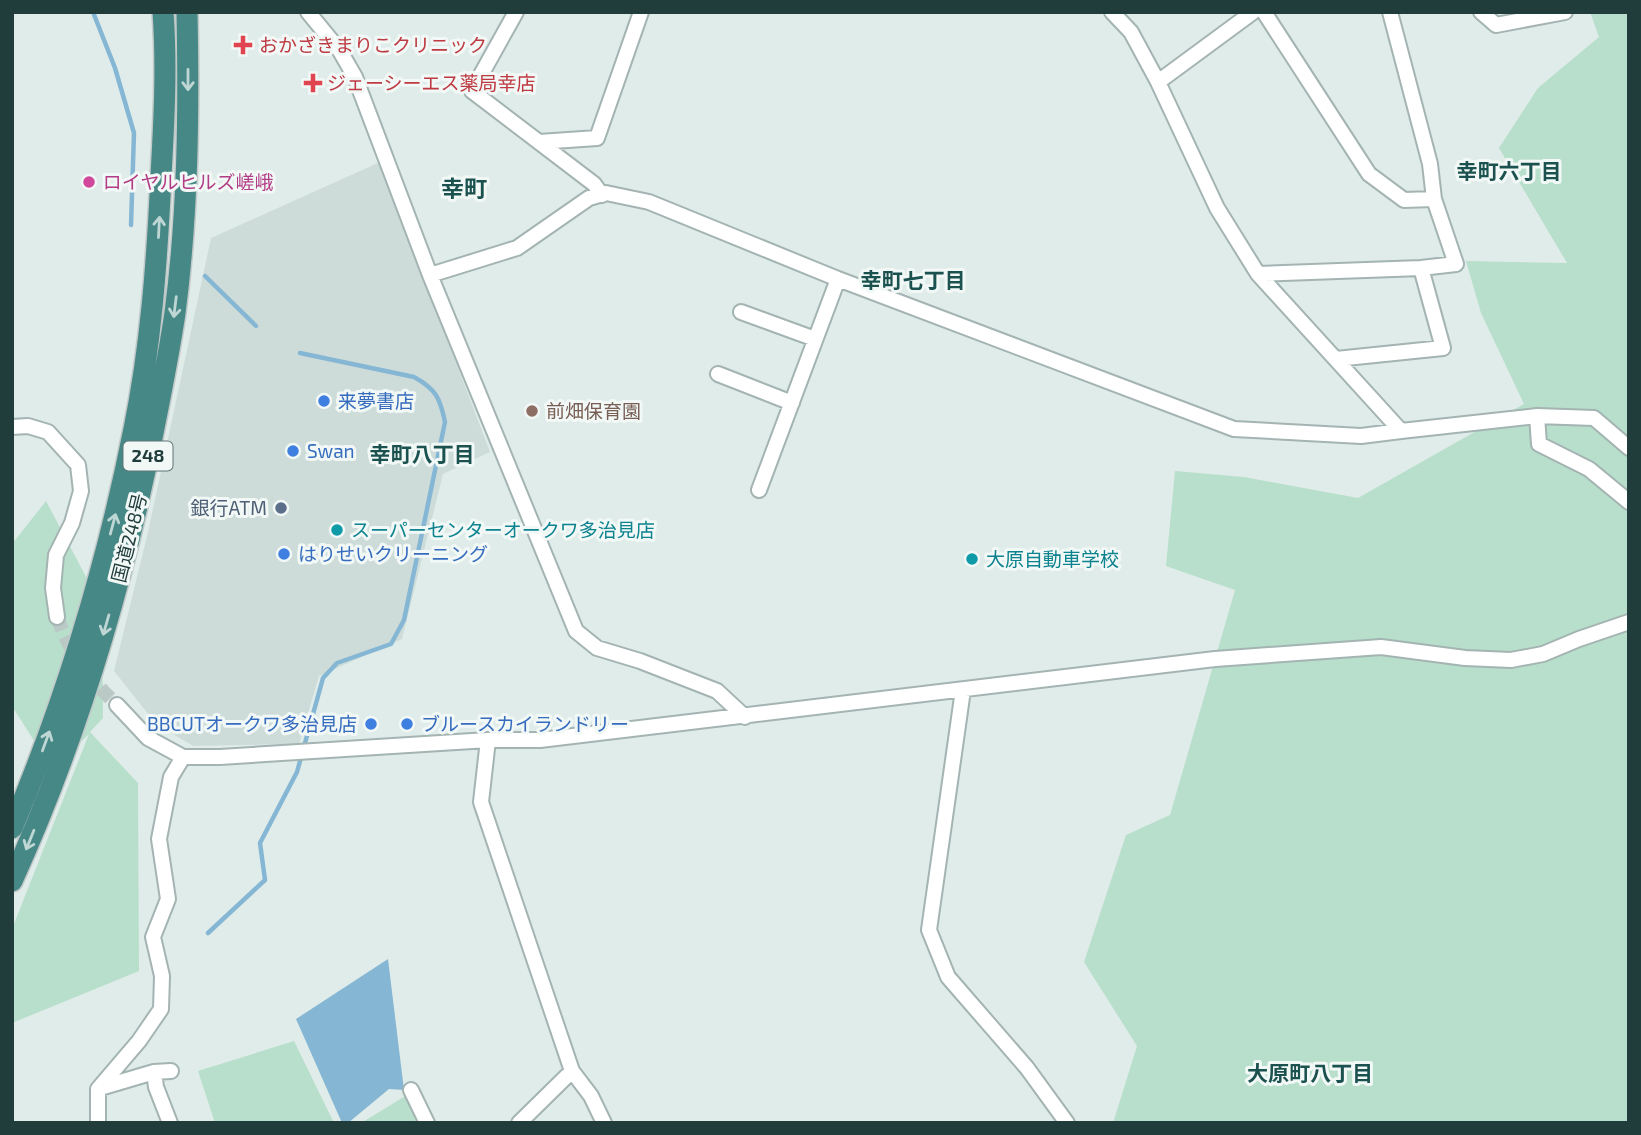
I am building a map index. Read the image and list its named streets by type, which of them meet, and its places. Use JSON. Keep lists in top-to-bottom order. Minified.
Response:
{"streets":{"highway":["248","国道248号"]},"districts":["幸町六丁目","幸町","幸町七丁目","幸町八丁目","大原町八丁目"],"places":{"health":["おかざきまりこクリニック","ジェーシーエス薬局幸店"],"other":["ロイヤルヒルズ嵯峨","来夢書店","前畑保育園","Swan","銀行ATM","スーパーセンターオークワ多治見店","はりせいクリーニング","大原自動車学校","BBCUTオークワ多治見店","ブルースカイランドリー"]}}
